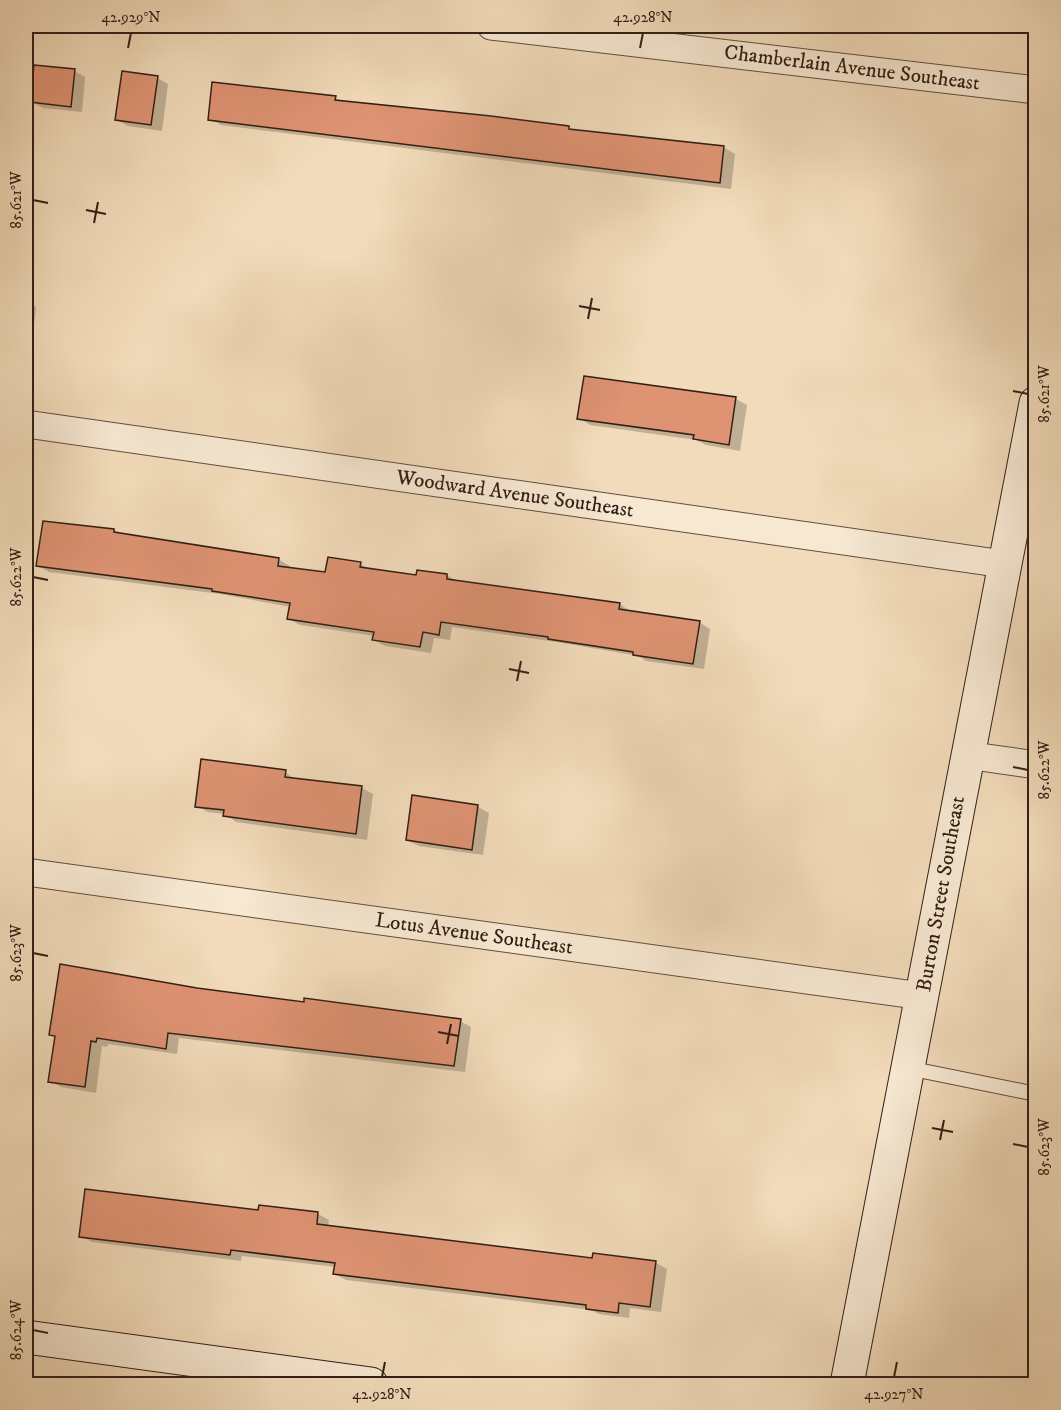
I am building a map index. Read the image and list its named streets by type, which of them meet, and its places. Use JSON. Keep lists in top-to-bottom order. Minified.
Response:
{"streets":{"main road":["Burton Street Southeast"],"street":["Chamberlain Avenue Southeast","Woodward Avenue Southeast","Lotus Avenue Southeast"]},"crossings":[["Woodward Avenue Southeast","Burton Street Southeast"],["Burton Street Southeast","Lotus Avenue Southeast"]],"coordinates":["42.929°N","42.928°N","85.621°W","85.622°W","85.623°W","85.624°W","42.927°N"]}
